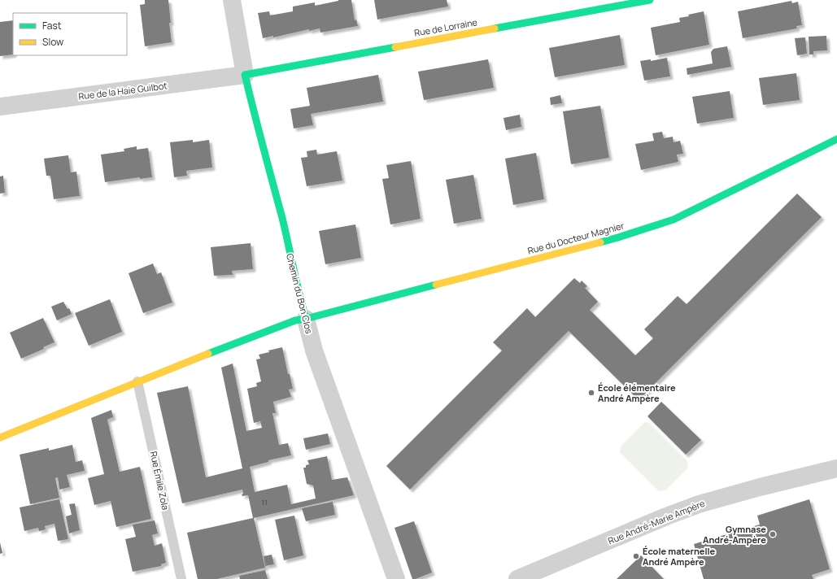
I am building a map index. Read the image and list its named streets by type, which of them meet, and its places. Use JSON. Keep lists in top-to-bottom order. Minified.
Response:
{"streets":{"street":["Rue de Lorraine","Rue de la Haie Guilbot","Rue du Docteur Magnier","Chemin du Bon Clos","Rue André-Marie Ampère"],"lane":["Rue Émile Zola"]},"crossings":[["Rue de Lorraine","Rue de la Haie Guilbot"],["Rue de Lorraine","Chemin du Bon Clos"],["Rue de la Haie Guilbot","Chemin du Bon Clos"],["Rue du Docteur Magnier","Chemin du Bon Clos"]],"places":["École élémentaire André Ampère","Gymnase André-Ampère","École maternelle André Ampère"],"house_numbers":["11"],"legend":["Fast","Slow"]}
